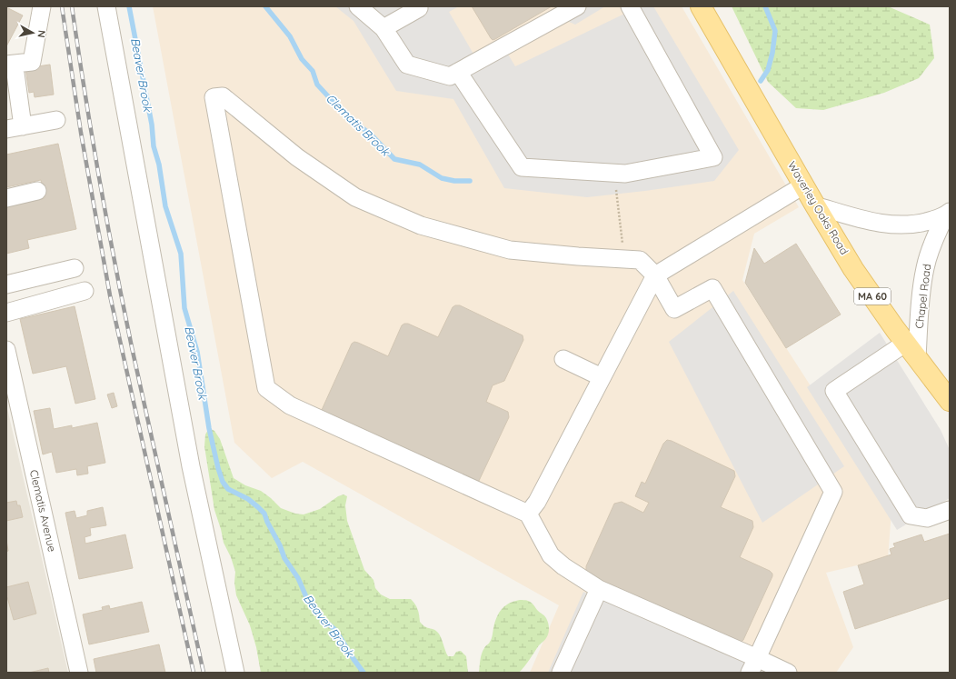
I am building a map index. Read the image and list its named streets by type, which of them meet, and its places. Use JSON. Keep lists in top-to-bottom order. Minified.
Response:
{"streets":{"main road":["Waverley Oaks Road","MA 60"],"street":["Chapel Road","Clematis Avenue"]},"crossings":[["Waverley Oaks Road","Chapel Road"]],"water":["Beaver Brook","Clematis Brook"],"north":"right"}
